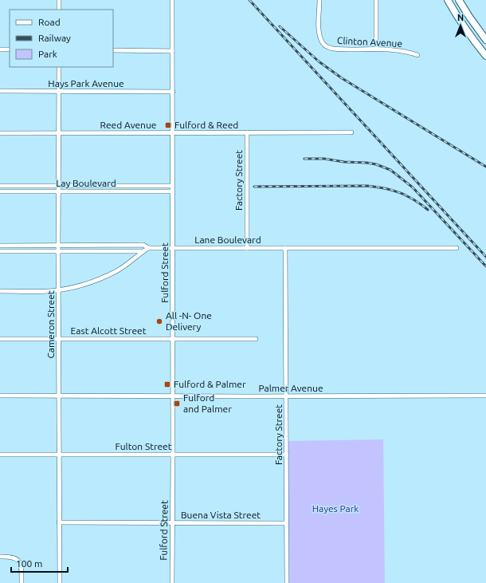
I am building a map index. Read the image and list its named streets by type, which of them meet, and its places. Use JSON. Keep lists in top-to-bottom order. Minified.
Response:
{"streets":{"street":["Clinton Avenue","Hays Park Avenue","Reed Avenue","Factory Street","Lay Boulevard","Lane Boulevard","Fulford Street","Cameron Street","East Alcott Street","Palmer Avenue","Fulton Street","Buena Vista Street"]},"crossings":[["Hays Park Avenue","Fulford Street"],["Hays Park Avenue","Cameron Street"],["Reed Avenue","Factory Street"],["Reed Avenue","Fulford Street"],["Reed Avenue","Cameron Street"],["Factory Street","Lane Boulevard"],["Factory Street","Palmer Avenue"],["Factory Street","Fulton Street"],["Factory Street","Buena Vista Street"],["Lay Boulevard","Fulford Street"],["Lay Boulevard","Cameron Street"],["Lane Boulevard","Fulford Street"],["Lane Boulevard","Cameron Street"],["Fulford Street","East Alcott Street"],["Fulford Street","Palmer Avenue"],["Fulford Street","Fulton Street"],["Fulford Street","Buena Vista Street"],["Cameron Street","East Alcott Street"],["Cameron Street","Palmer Avenue"],["Cameron Street","Fulton Street"],["Cameron Street","Buena Vista Street"]],"parks":["Hayes Park"],"places":{"transit":["Fulford & Reed","Fulford & Palmer","Fulford and Palmer"],"other":["All -N- One Delivery"]},"legend":["Road","Railway","Park"],"scale_bar":"100 m","north":"top"}
